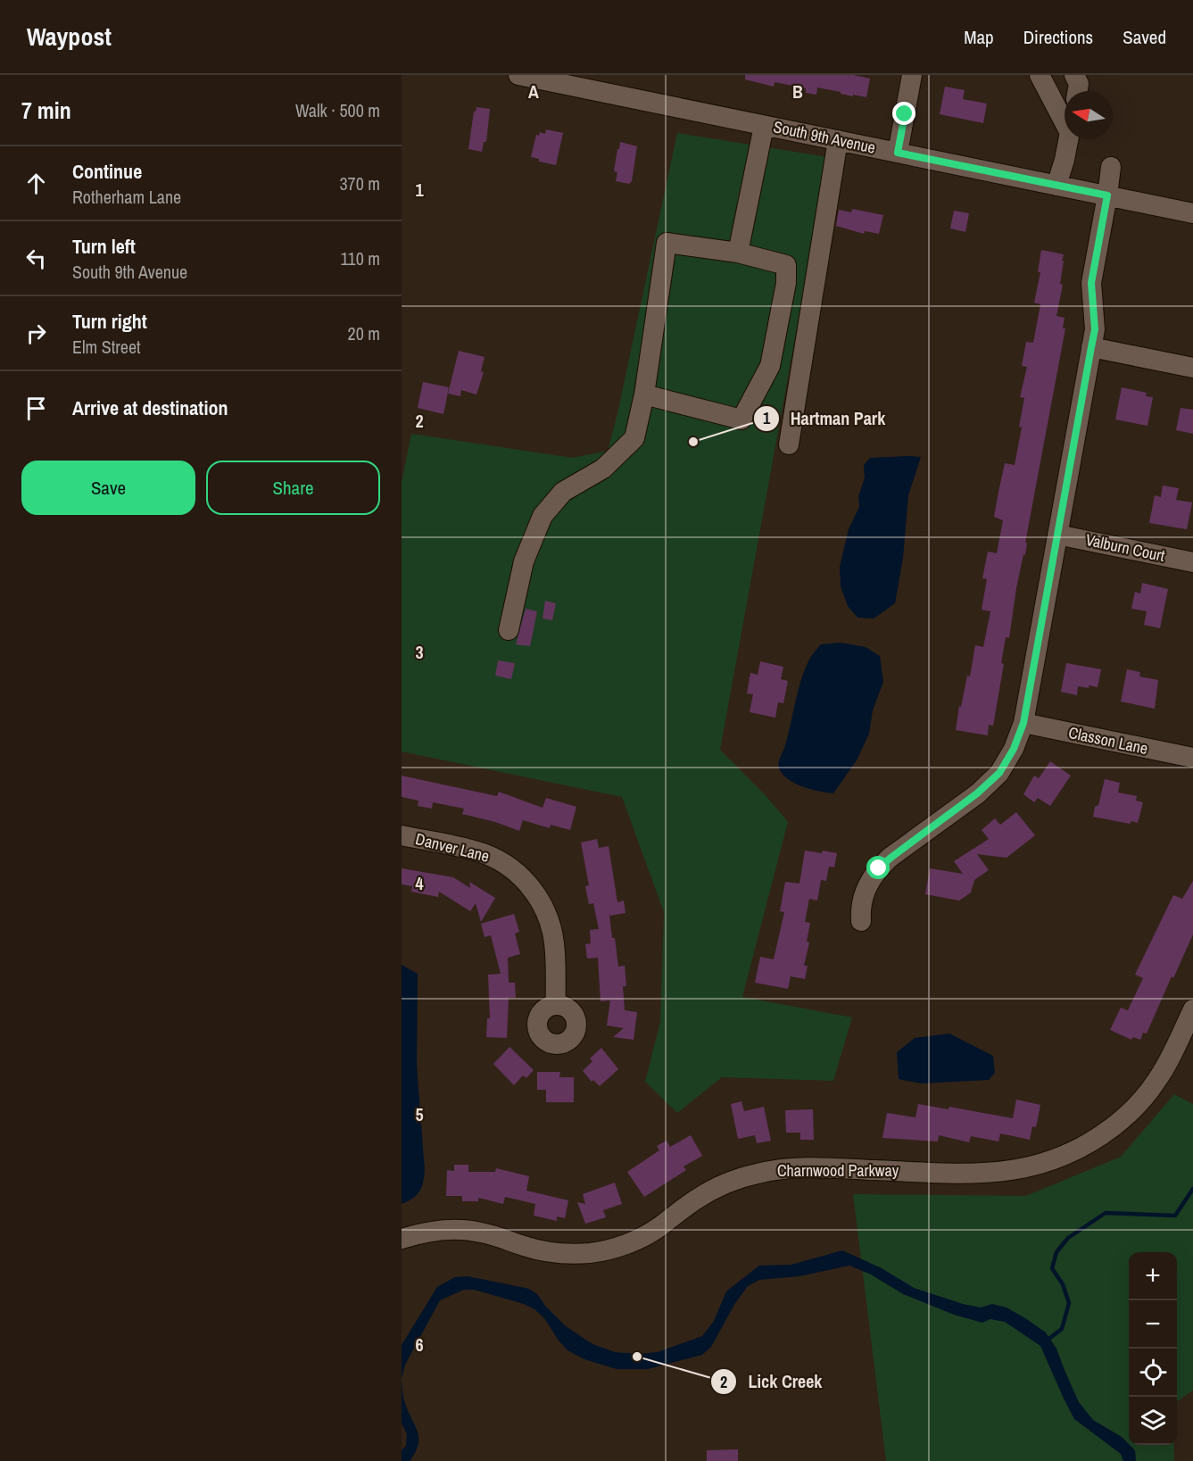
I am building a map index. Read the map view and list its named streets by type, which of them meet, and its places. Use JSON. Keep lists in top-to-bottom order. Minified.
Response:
{"streets":{"street":["South 9th Avenue","Valburn Court","Classon Lane","Danver Lane","Charnwood Parkway"]},"places":["Hartman Park","Lick Creek"],"north":"left","page":{"header":"Waypost","nav":["Map","Directions","Saved"],"heading":["7 min","Walk · 500 m"],"list":[["Continue","Rotherham Lane","370 m"],["Turn left","South 9th Avenue","110 m"],["Turn right","Elm Street","20 m"],"Arrive at destination"],"buttons":["Save","Share"],"map_buttons":["+","−"]},"grid":{"columns":["A","B"],"rows":["1","2","3","4","5","6"]}}
